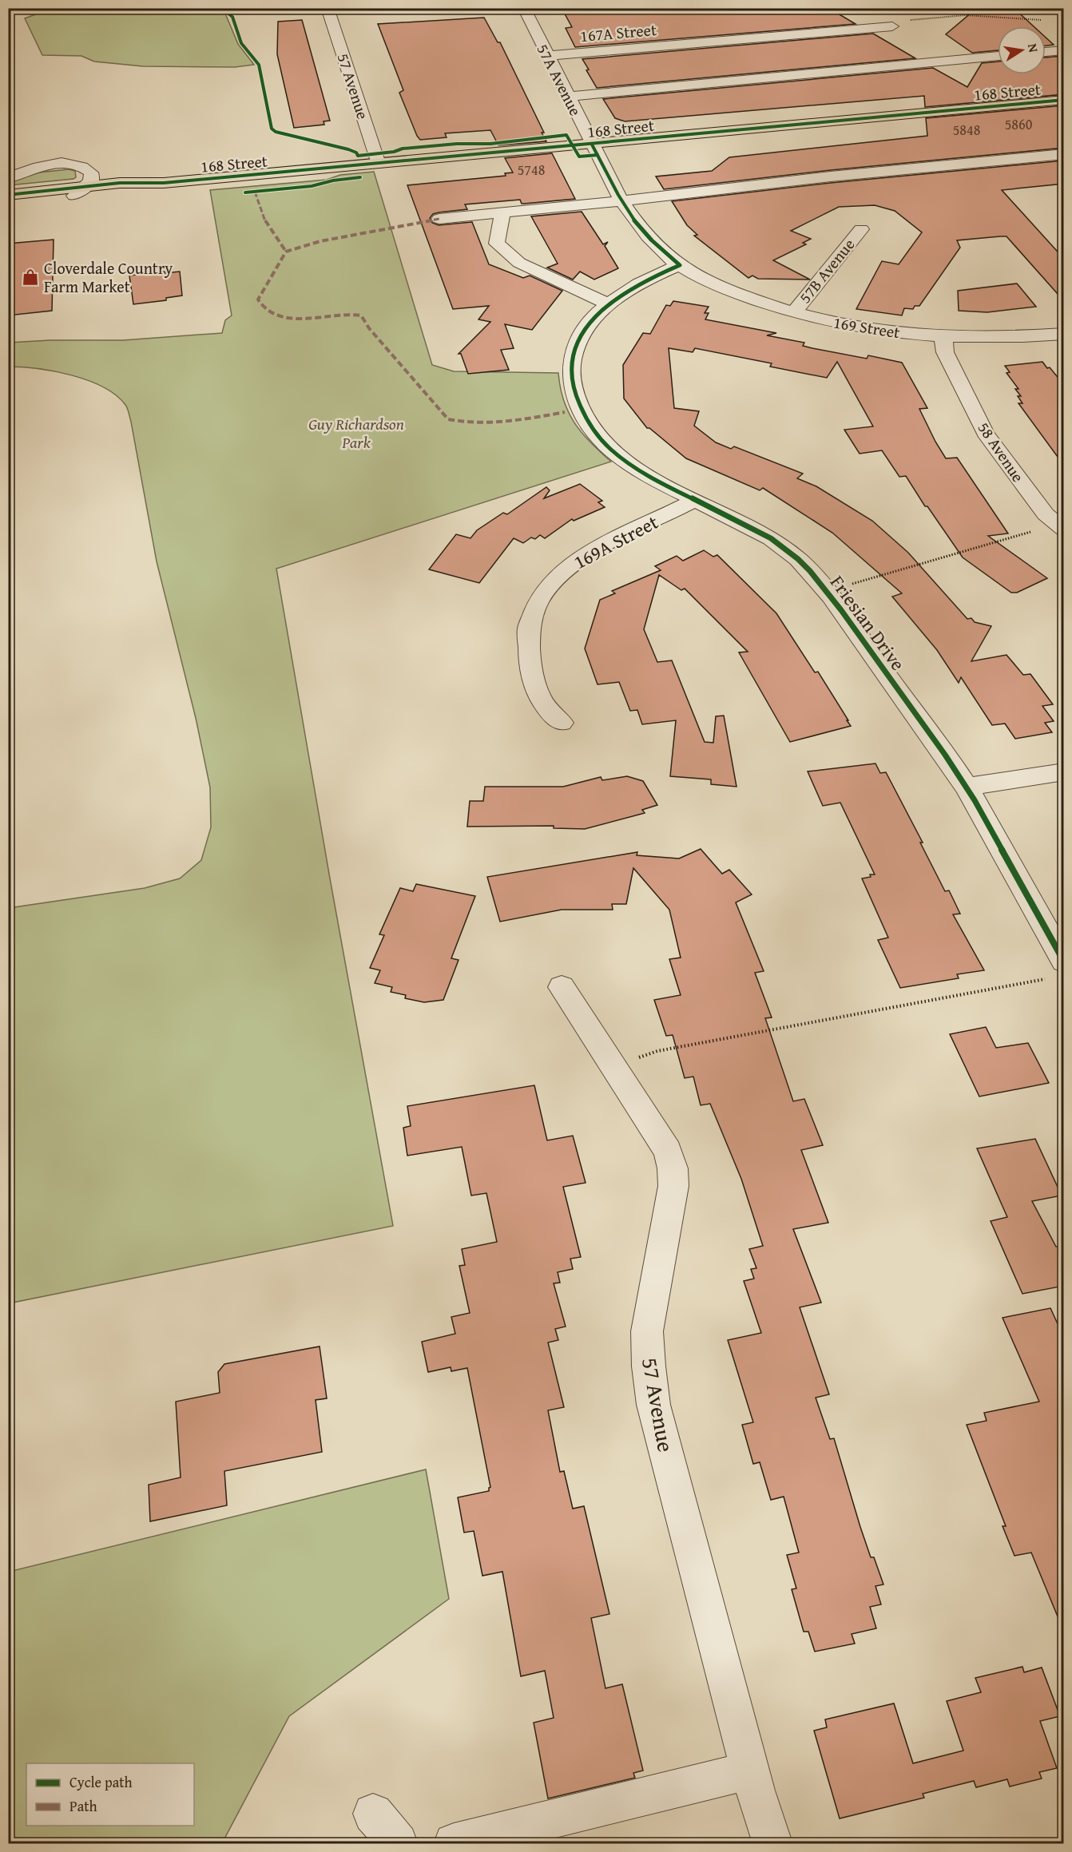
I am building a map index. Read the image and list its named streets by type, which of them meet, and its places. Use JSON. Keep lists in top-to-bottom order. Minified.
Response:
{"streets":{"main road":["168 Street"],"street":["167A Street","57A Avenue","57 Avenue","57B Avenue","169 Street","58 Avenue","169A Street","Friesian Drive"]},"crossings":[["167A Street","57A Avenue"],["57A Avenue","168 Street"],["57A Avenue","169 Street"],["57A Avenue","Friesian Drive"],["57 Avenue","168 Street"],["57B Avenue","169 Street"],["169 Street","58 Avenue"],["169 Street","Friesian Drive"],["169A Street","Friesian Drive"]],"parks":["Guy Richardson Park"],"places":{"shop":["Cloverdale Country Farm Market"]},"house_numbers":["5860","5848","5748"],"legend":["Cycle path","Path"],"north":"right"}
